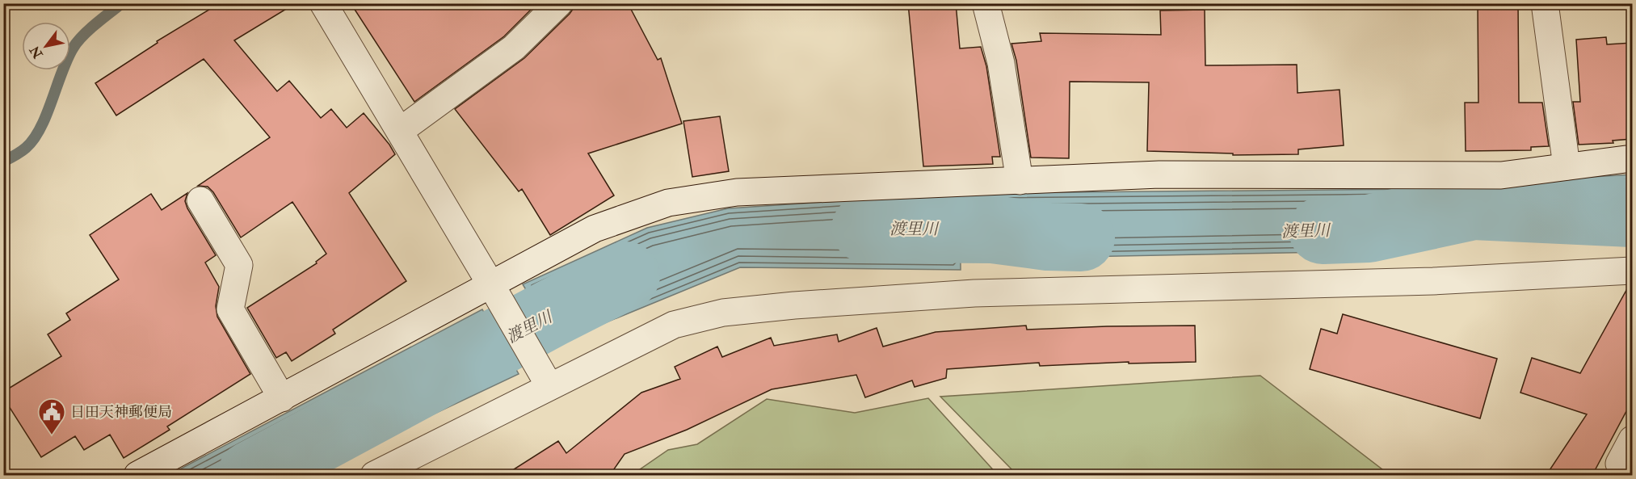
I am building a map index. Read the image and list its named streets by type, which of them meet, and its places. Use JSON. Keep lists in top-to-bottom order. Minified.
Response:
{"water":["渡里川"],"places":{"public building":["日田天神郵便局"]},"north":"bottom left"}
